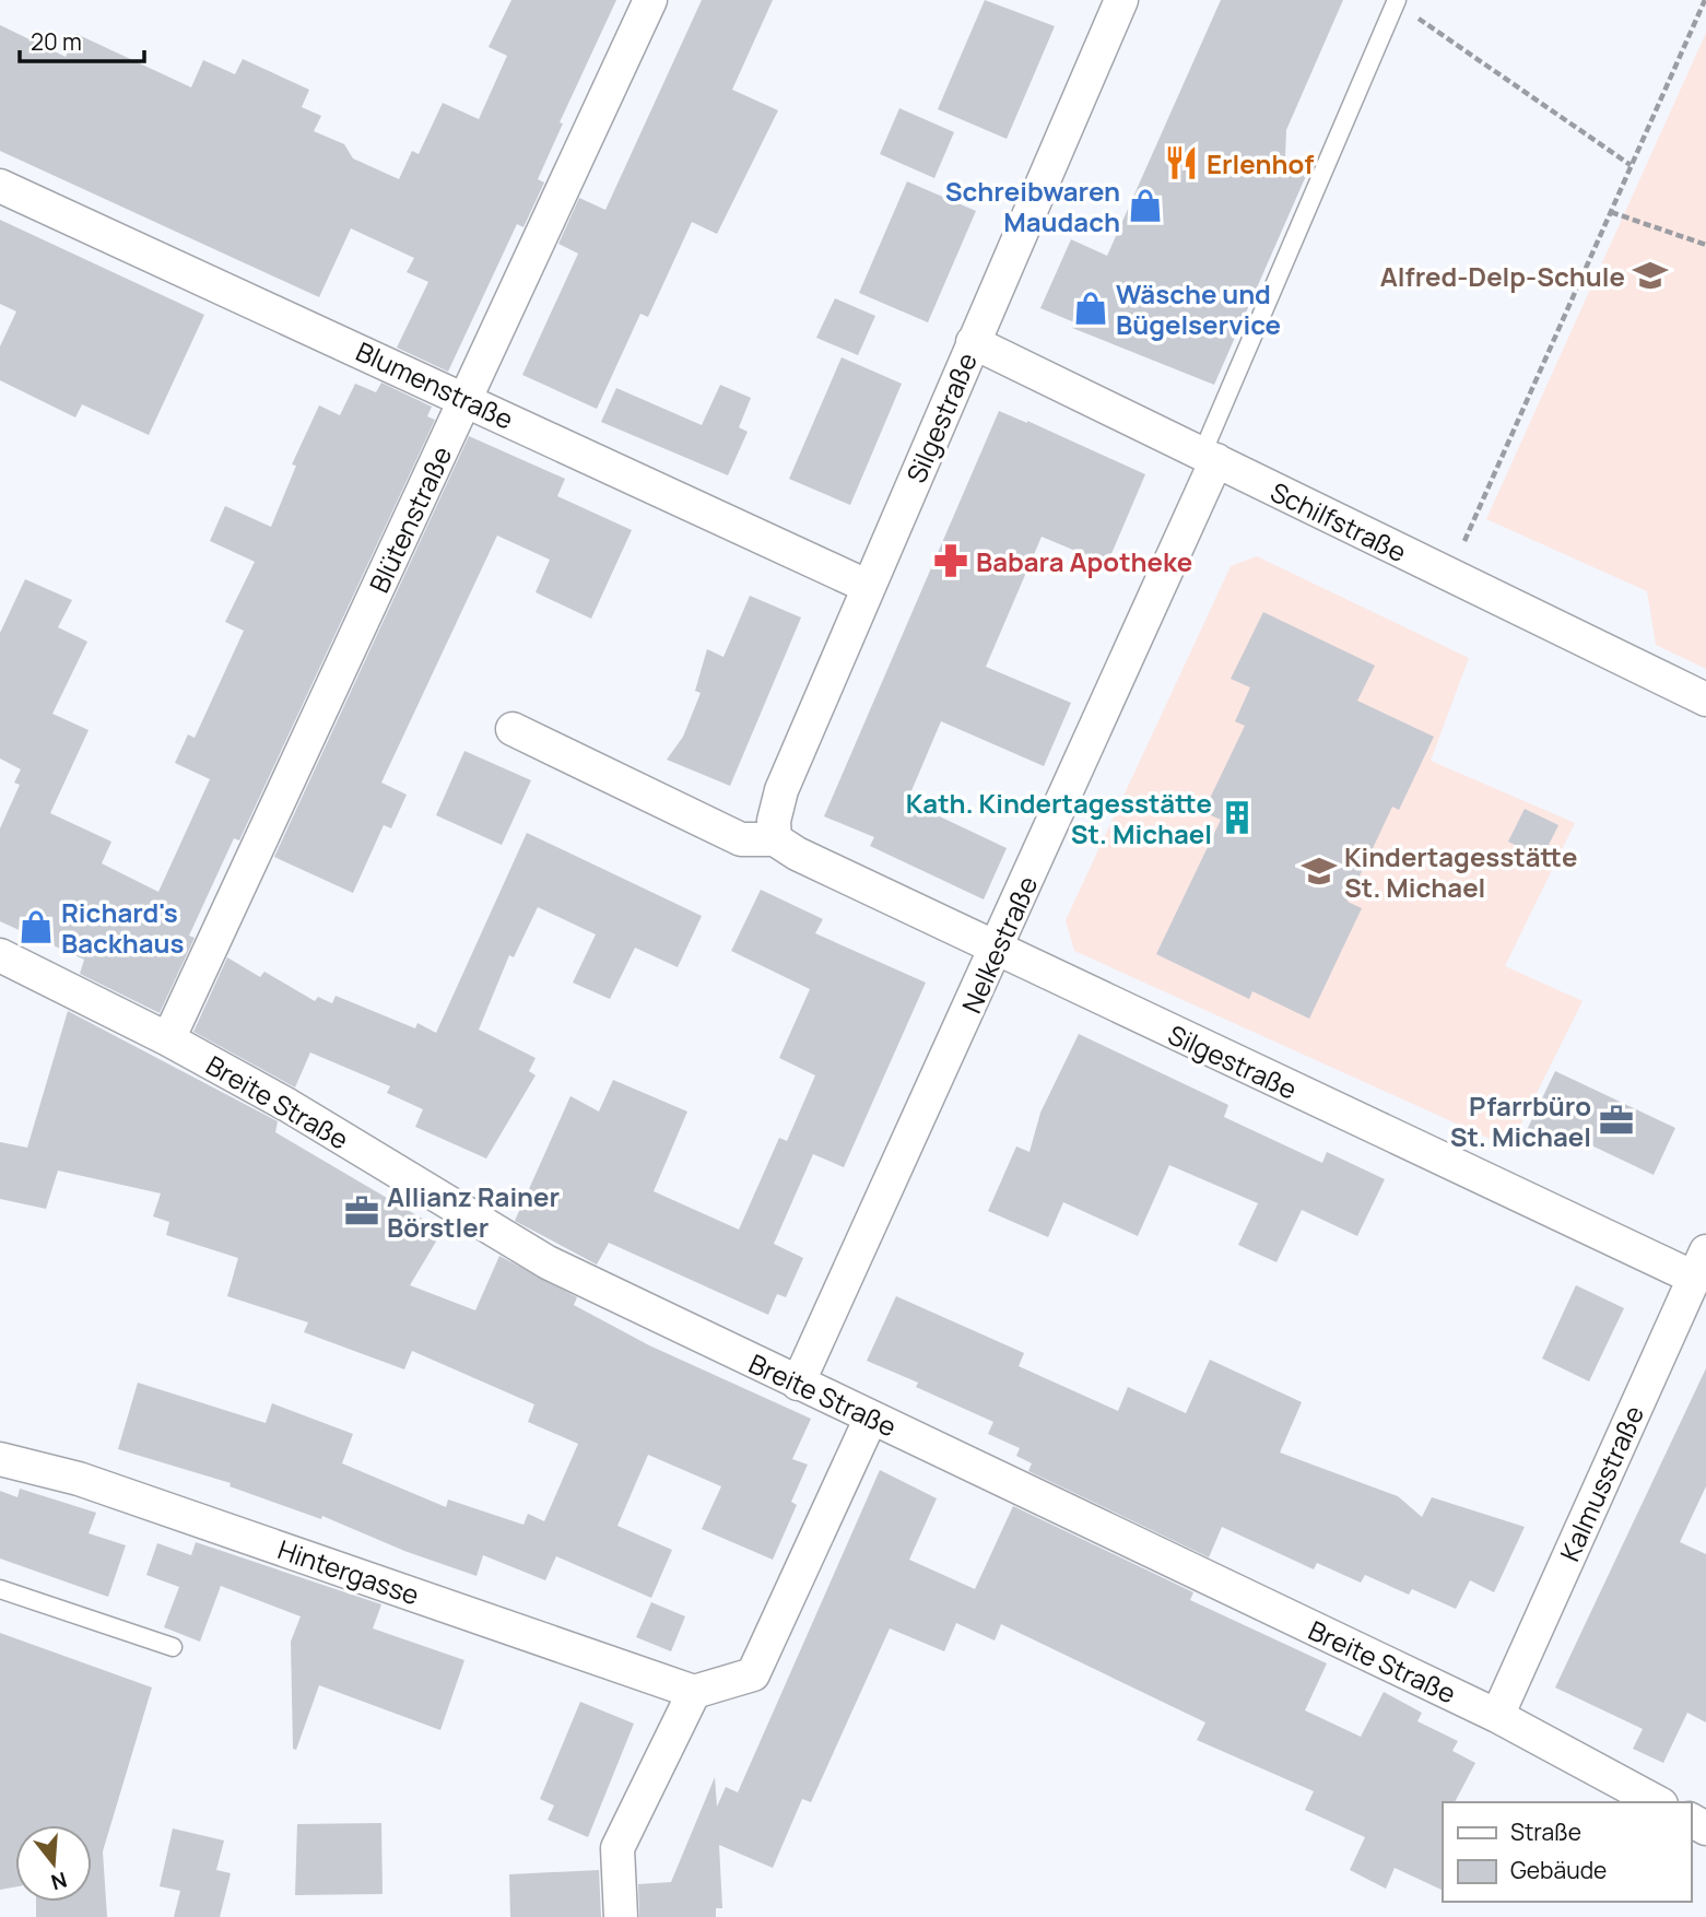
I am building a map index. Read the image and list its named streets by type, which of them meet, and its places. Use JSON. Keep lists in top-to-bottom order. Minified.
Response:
{"streets":{"street":["Blumenstraße","Silgestraße","Blütenstraße","Schilfstraße","Nelkestraße","Breite Straße","Kalmusstraße","Hintergasse"]},"crossings":[["Blumenstraße","Silgestraße"],["Blumenstraße","Blütenstraße"],["Silgestraße","Schilfstraße"],["Silgestraße","Nelkestraße"],["Silgestraße","Kalmusstraße"],["Blütenstraße","Breite Straße"],["Schilfstraße","Nelkestraße"],["Nelkestraße","Breite Straße"],["Breite Straße","Kalmusstraße"]],"places":{"restaurant":["Erlenhof"],"shop":["Schreibwaren Maudach","Wäsche und Bügelservice","Richard's Backhaus"],"school or university":["Alfred-Delp-Schule","Kindertagesstätte St. Michael"],"pharmacy":["Babara Apotheke"],"building":["Kath. Kindertagesstätte St. Michael"],"office":["Pfarrbüro St. Michael","Allianz Rainer Börstler"]},"legend":["Straße","Gebäude"],"scale_bar":"20 m","north":"bottom"}
